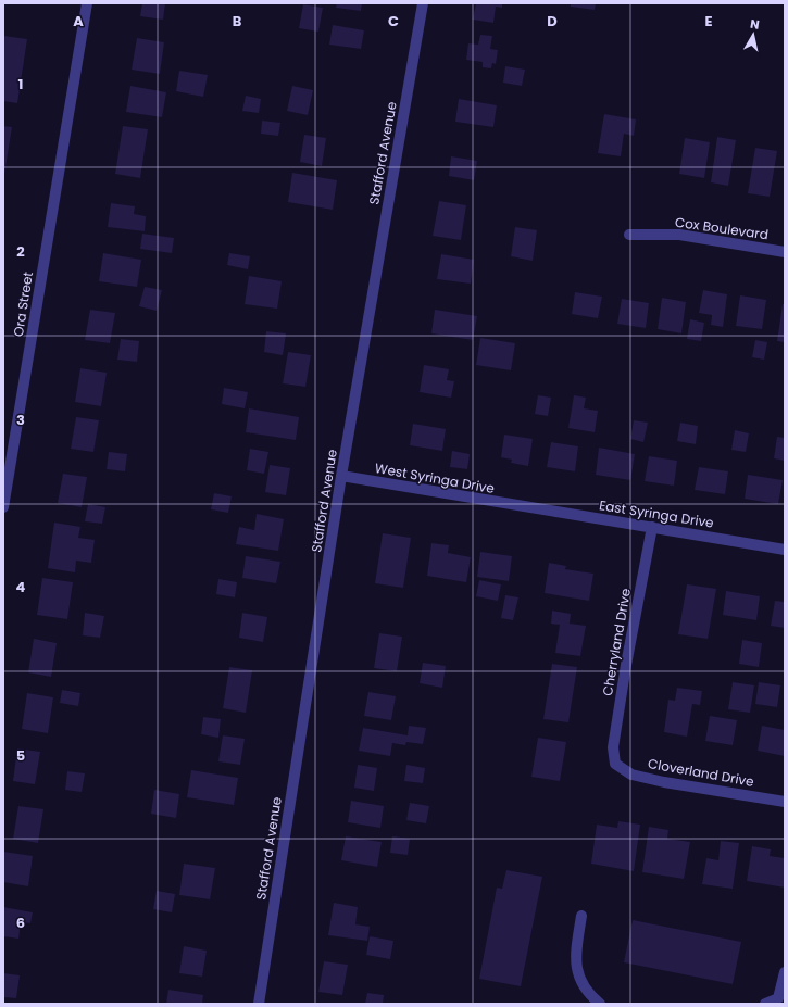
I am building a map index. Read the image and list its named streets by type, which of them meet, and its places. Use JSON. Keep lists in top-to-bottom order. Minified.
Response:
{"streets":{"street":["Stafford Avenue","Cox Boulevard","Ora Street","West Syringa Drive","East Syringa Drive","Cherryland Drive","Cloverland Drive"]},"crossings":[["Stafford Avenue","West Syringa Drive"],["West Syringa Drive","East Syringa Drive"],["East Syringa Drive","Cherryland Drive"],["Cherryland Drive","Cloverland Drive"]],"north":"top","grid":{"columns":["A","B","C","D","E"],"rows":["1","2","3","4","5","6"]}}
